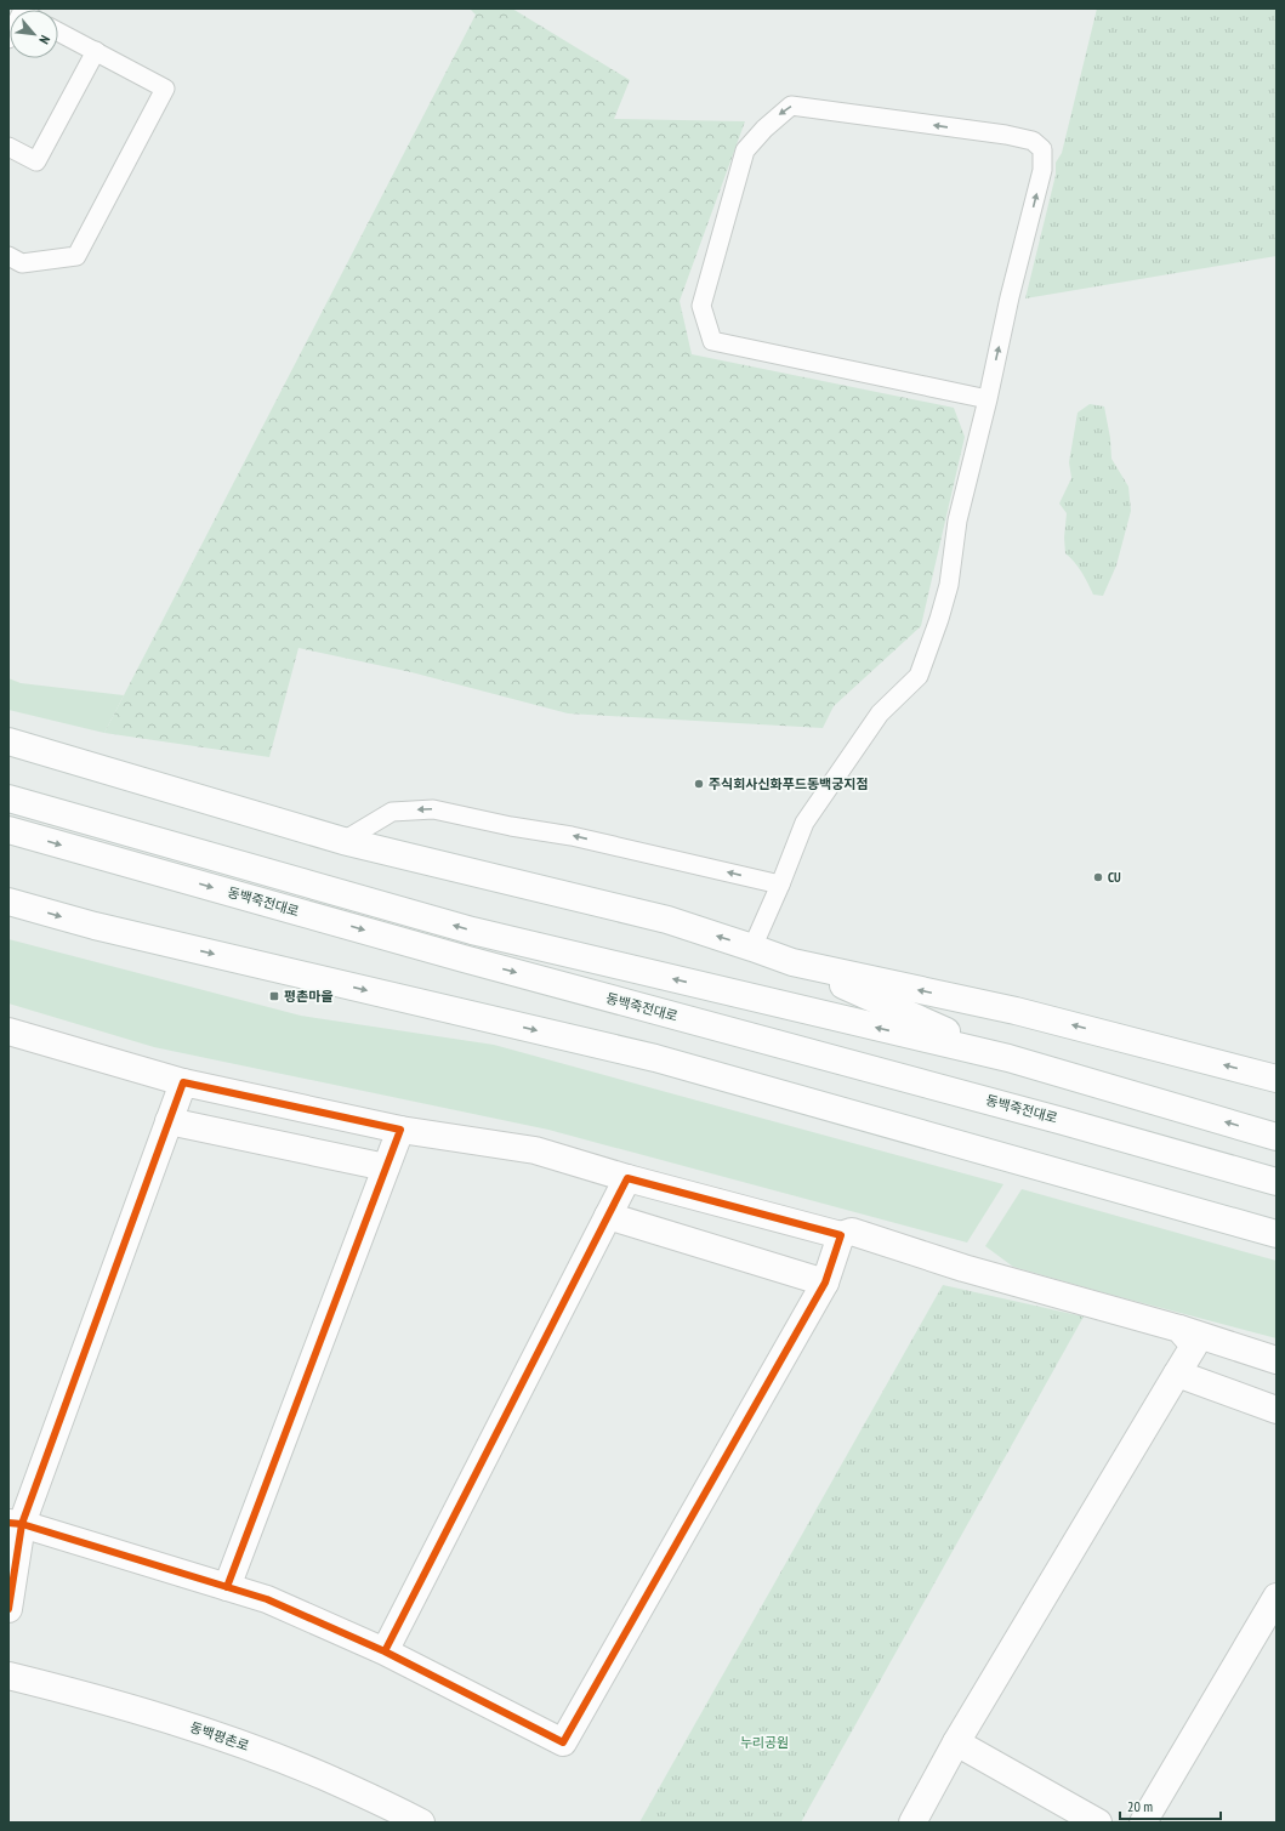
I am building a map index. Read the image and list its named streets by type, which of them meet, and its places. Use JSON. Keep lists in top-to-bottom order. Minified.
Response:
{"streets":{"street":["동백죽전대로","동백평촌로"]},"parks":["누리공원"],"places":{"other":["주식회사신화푸드동백궁지점","CU"],"transit":["평촌마을"]},"scale_bar":"20 m","north":"bottom right"}
